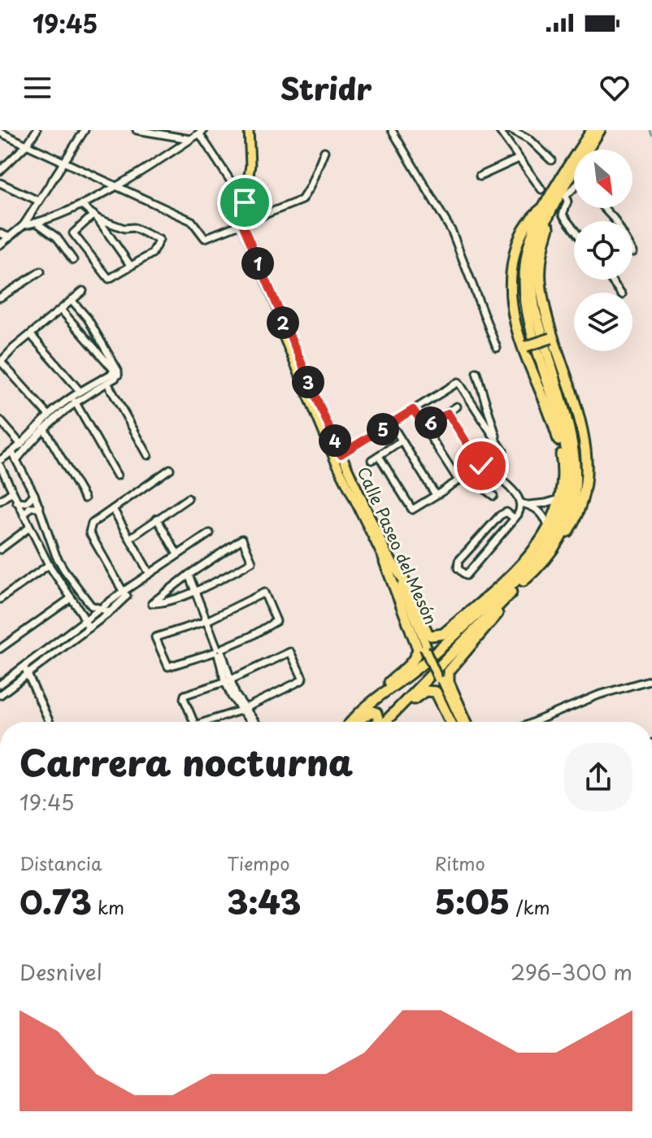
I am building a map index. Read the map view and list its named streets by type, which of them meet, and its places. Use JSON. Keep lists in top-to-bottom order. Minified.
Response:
{"streets":{"main road":["Calle Paseo del Mesón"]},"north":"bottom right","page":{"status":"19:45","header":"Stridr","pins":["1","2","3","6","5","4"],"heading":["Carrera nocturna","19:45"],"stats":[["Distancia","0.73 km"],["Tiempo","3:43"],["Ritmo","5:05 /km"]],"chart":["Desnivel","296–300 m"]}}
